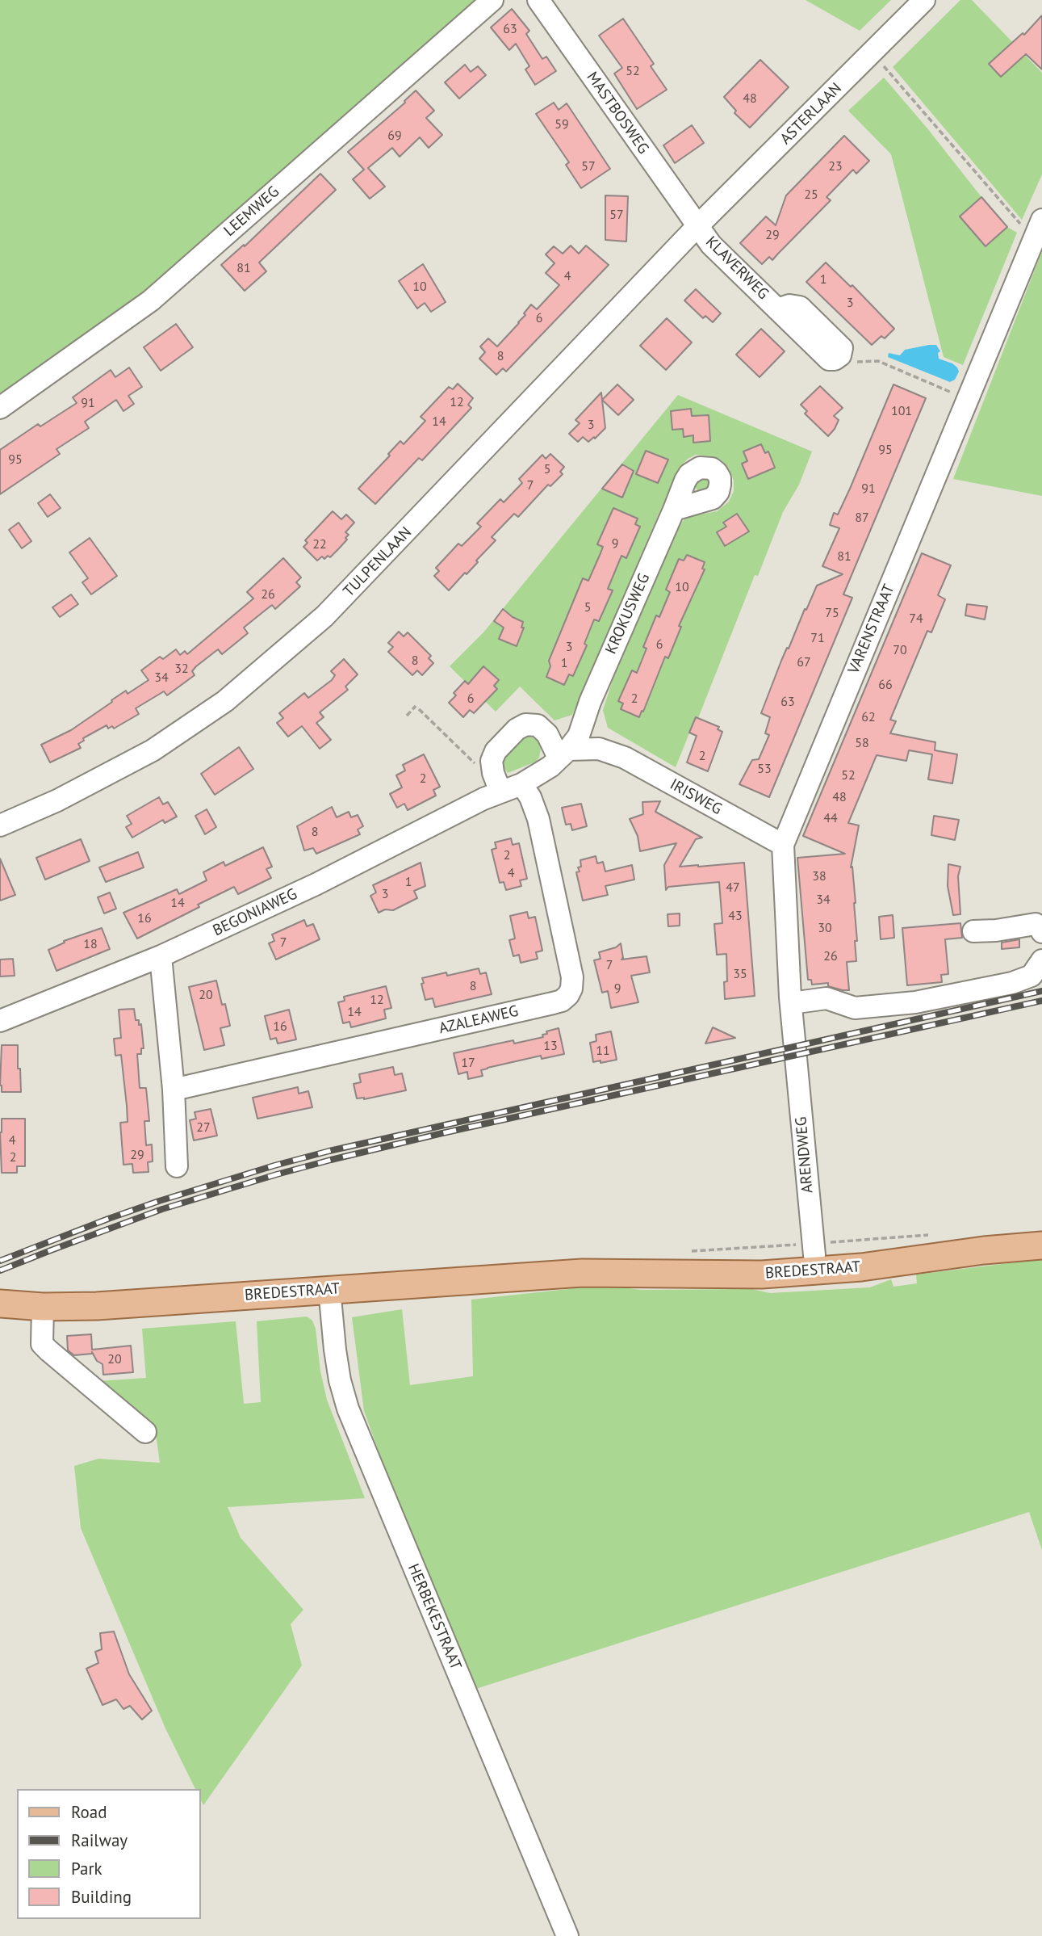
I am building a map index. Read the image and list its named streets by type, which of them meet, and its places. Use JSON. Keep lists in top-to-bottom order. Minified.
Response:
{"streets":{"main road":["BREDESTRAAT"],"street":["MASTBOSWEG","ASTERLAAN","LEEMWEG","KLAVERWEG","TULPENLAAN","KROKUSWEG","VARENSTRAAT","IRISWEG","BEGONIAWEG","AZALEAWEG","ARENDWEG","HERBEKESTRAAT"]},"crossings":[["MASTBOSWEG","ASTERLAAN"],["MASTBOSWEG","KLAVERWEG"],["MASTBOSWEG","TULPENLAAN"],["ASTERLAAN","KLAVERWEG"],["ASTERLAAN","TULPENLAAN"],["KLAVERWEG","TULPENLAAN"],["KROKUSWEG","IRISWEG"],["VARENSTRAAT","IRISWEG"],["VARENSTRAAT","ARENDWEG"],["IRISWEG","BEGONIAWEG"],["IRISWEG","AZALEAWEG"],["BEGONIAWEG","AZALEAWEG"],["ARENDWEG","BREDESTRAAT"],["BREDESTRAAT","HERBEKESTRAAT"]],"house_numbers":["63","52","48","59","69","57","23","25","57","29","81","4","1","10","3","6","8","12","91","101","14","3","95","95","5","7","91","87","9","22","81","10","26","5","75","74","71","6","3","70","8","67","1","32","34","66","6","2","63","62","58","2","53","52","2","48","44","8","2","4","38","1","47","3","34","14","43","16","30","7","18","26","7","35","8","9","20","12","14","16","13","11","17","27","4","29","2","20"],"legend":["Road","Railway","Park","Building"]}
